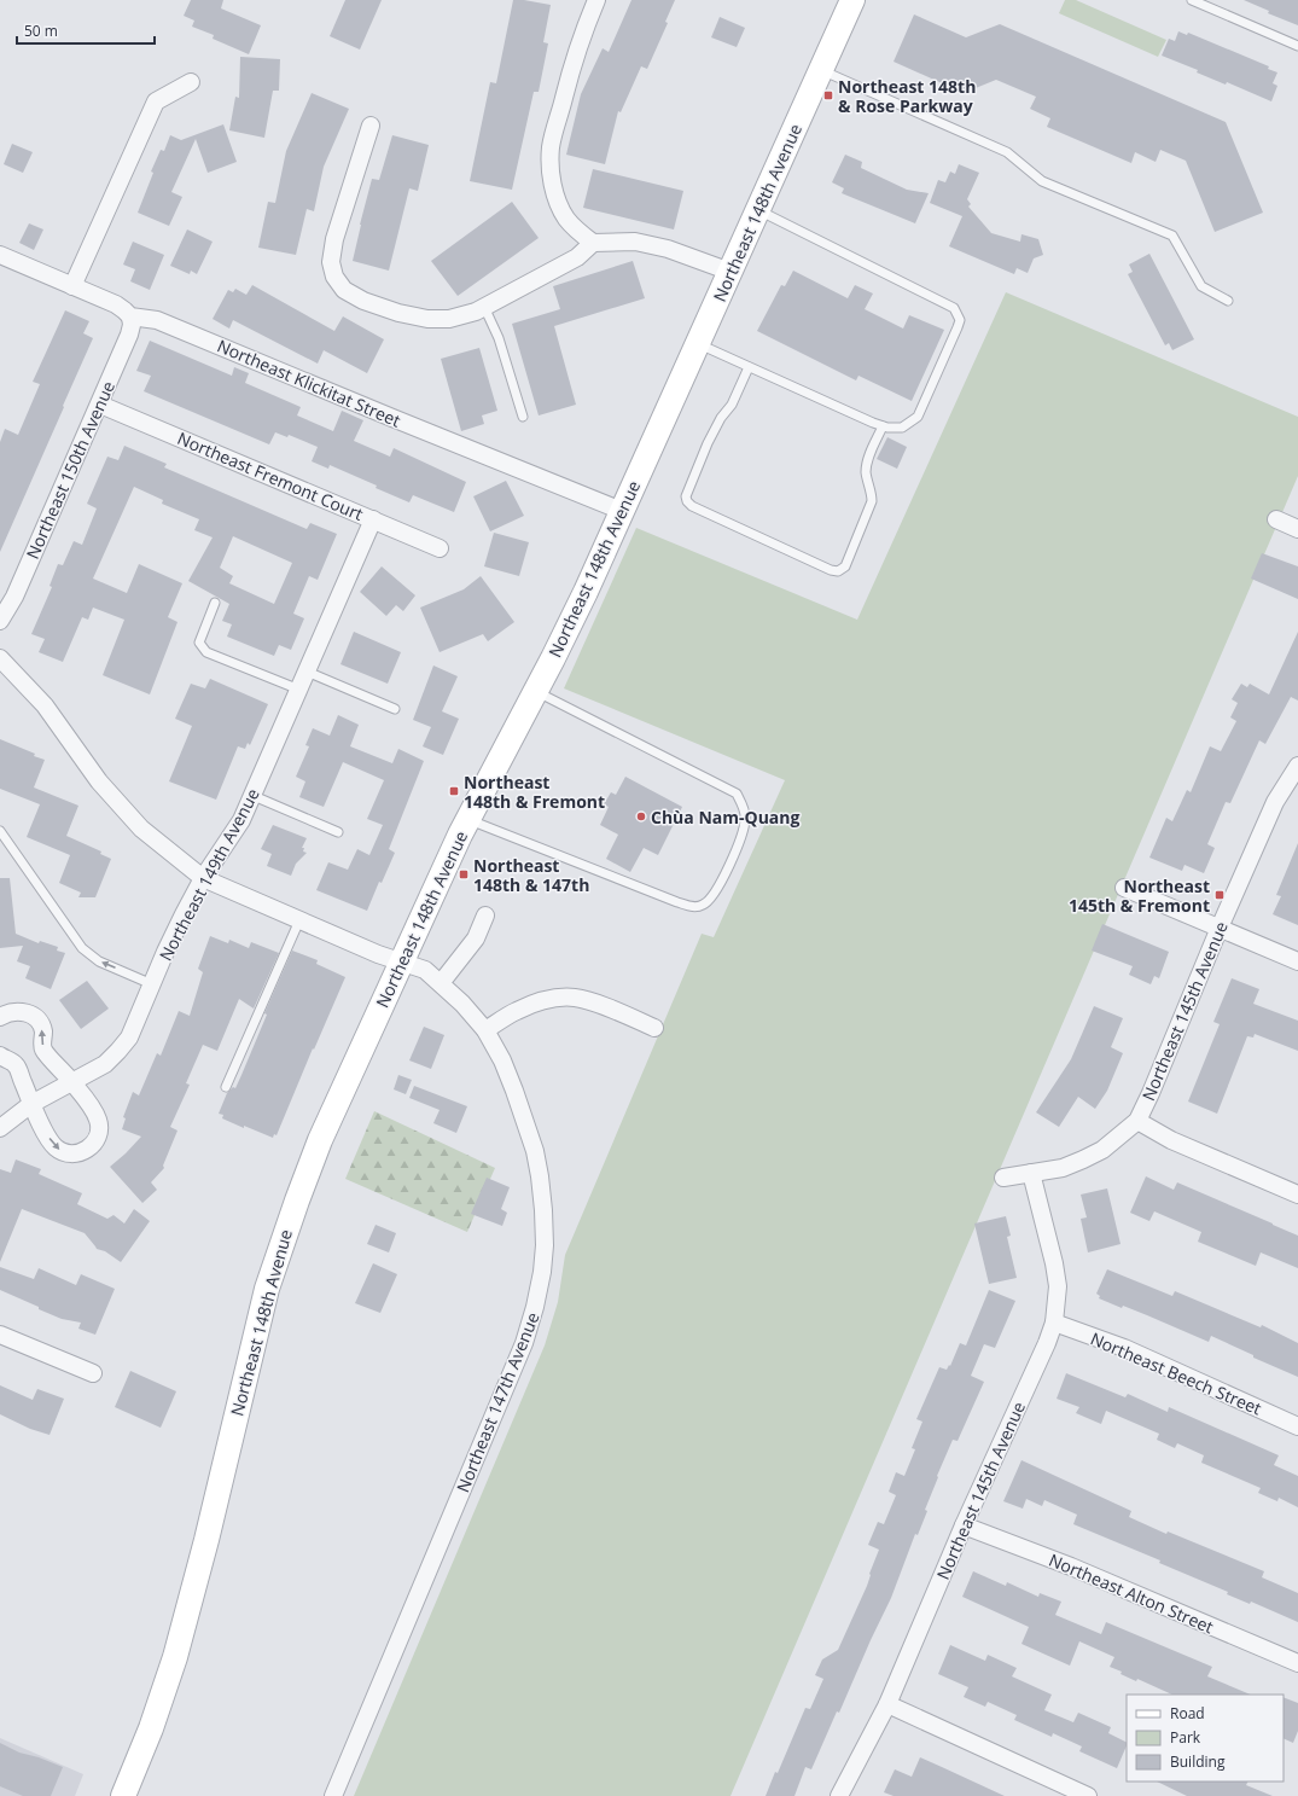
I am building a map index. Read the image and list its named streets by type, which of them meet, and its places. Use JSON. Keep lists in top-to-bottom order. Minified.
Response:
{"streets":{"main road":["Northeast 148th Avenue"],"street":["Northeast Klickitat Street","Northeast 150th Avenue","Northeast Fremont Court","Northeast 149th Avenue","Northeast 145th Avenue","Northeast Beech Street","Northeast 147th Avenue","Northeast Alton Street"]},"crossings":[["Northeast 148th Avenue","Northeast Klickitat Street"],["Northeast 148th Avenue","Northeast 147th Avenue"],["Northeast Klickitat Street","Northeast 150th Avenue"],["Northeast 150th Avenue","Northeast Fremont Court"],["Northeast Fremont Court","Northeast 149th Avenue"],["Northeast 149th Avenue","Northeast 147th Avenue"],["Northeast 145th Avenue","Northeast Beech Street"],["Northeast 145th Avenue","Northeast Alton Street"]],"places":{"transit":["Northeast 148th & Rose Parkway","Northeast 148th & Fremont","Northeast 148th & 147th","Northeast 145th & Fremont"],"other":["Chùa Nam-Quang"]},"legend":["Road","Park","Building"],"scale_bar":"50 m"}
